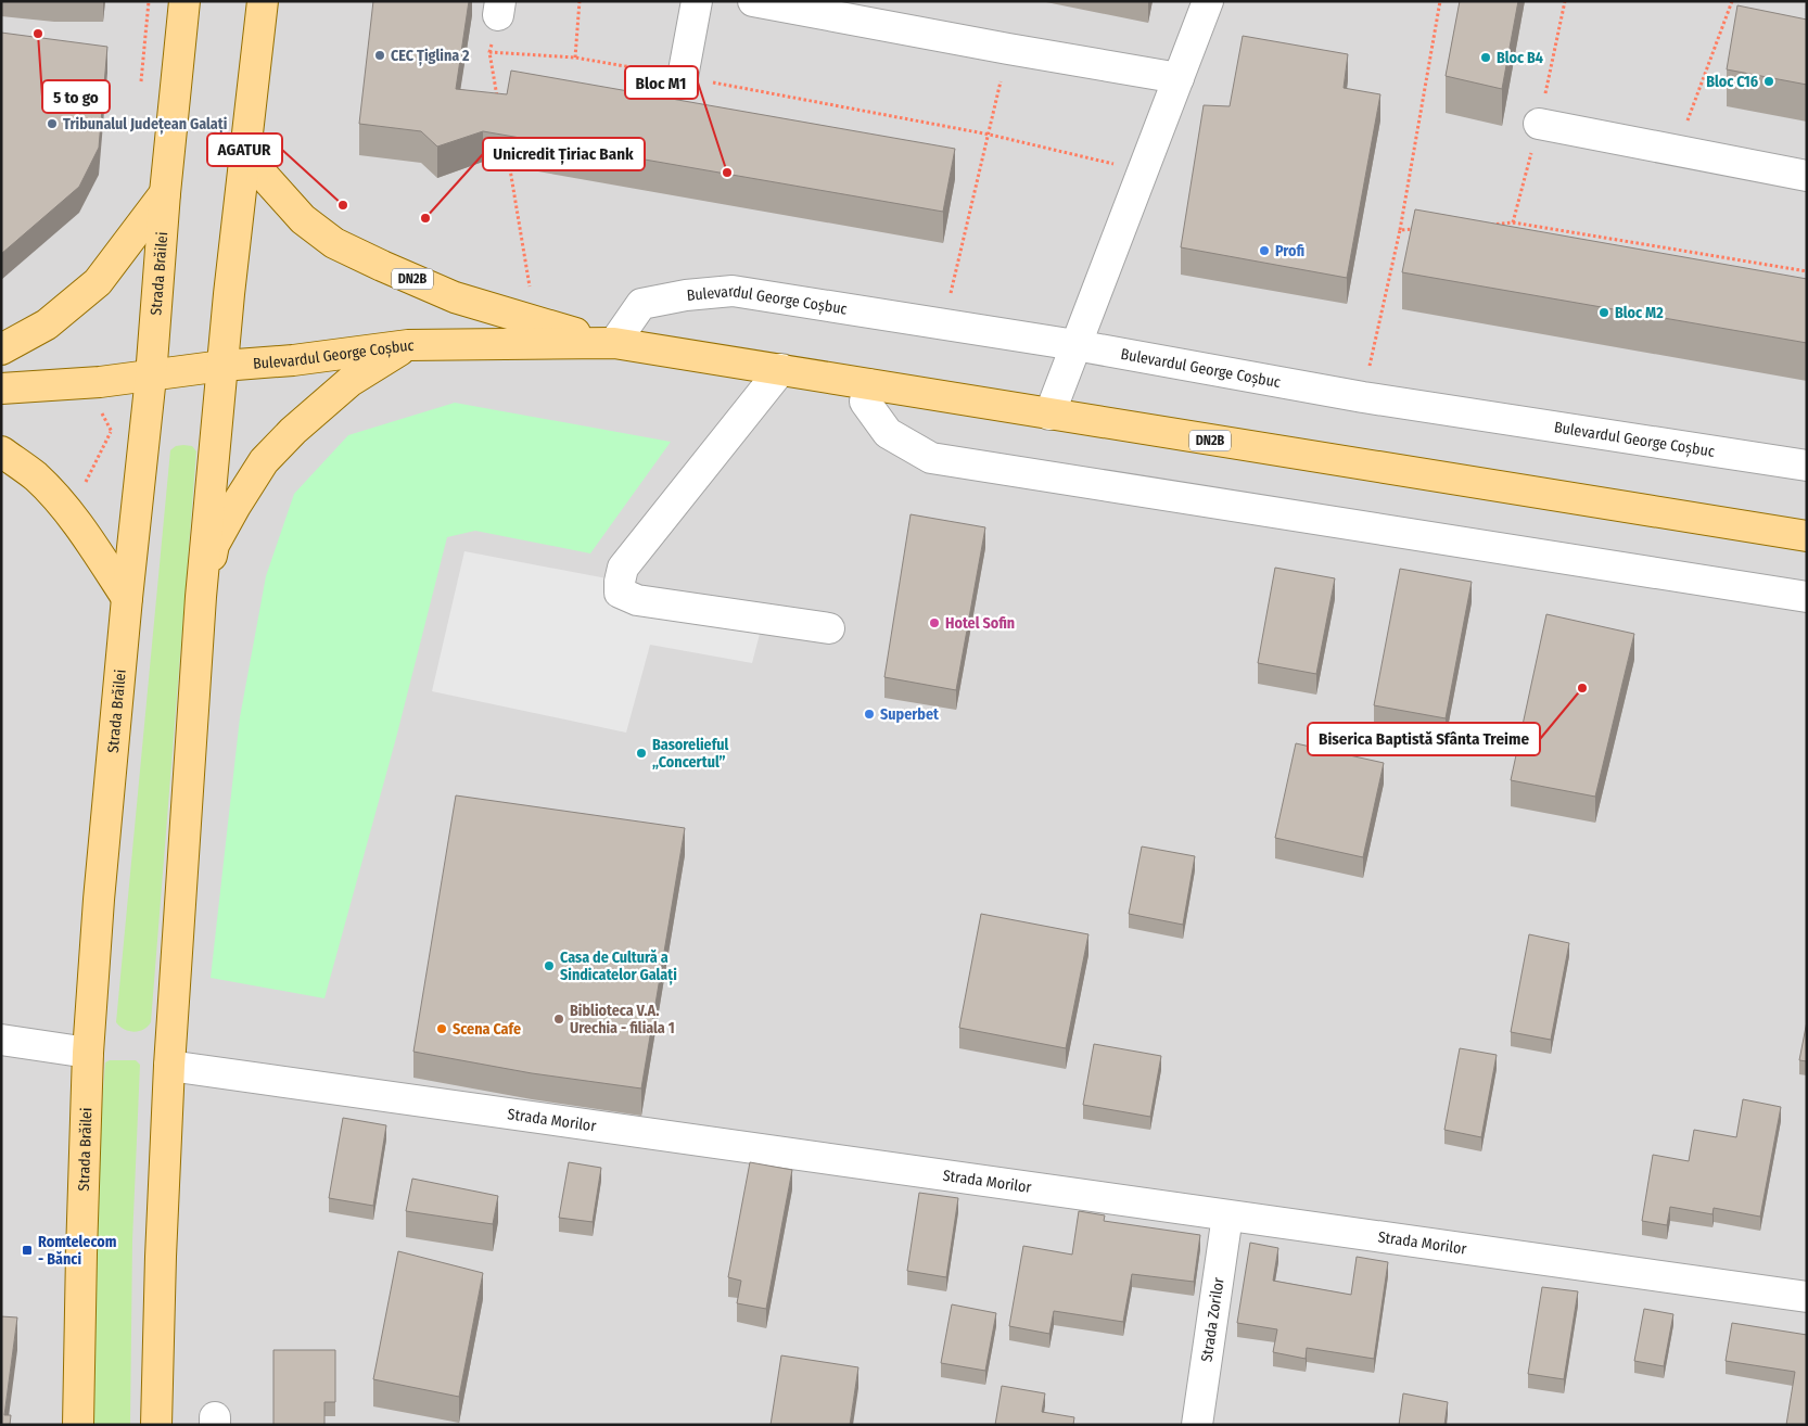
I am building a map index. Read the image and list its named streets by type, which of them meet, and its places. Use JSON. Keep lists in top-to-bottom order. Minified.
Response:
{"streets":{"main road":["Strada Brăilei","DN2B","Bulevardul George Coșbuc"],"street":["Strada Morilor","Strada Zorilor"]},"crossings":[["Strada Brăilei","Bulevardul George Coșbuc"],["DN2B","Bulevardul George Coșbuc"],["Strada Morilor","Strada Zorilor"]],"places":{"other":["5 to go","CEC Țiglina 2","Bloc B4","Bloc C16","Tribunalul Județean Galați","Bloc M1","AGATUR","Unicredit Țiriac Bank","Profi","Bloc M2","Hotel Sofin","Biserica Baptistă Sfânta Treime","Superbet","Basorelieful „Concertul”","Casa de Cultură a Sindicatelor Galați","Biblioteca V.A. Urechia - filiala 1","Scena Cafe"],"transit":["Romtelecom - Bănci"]}}
